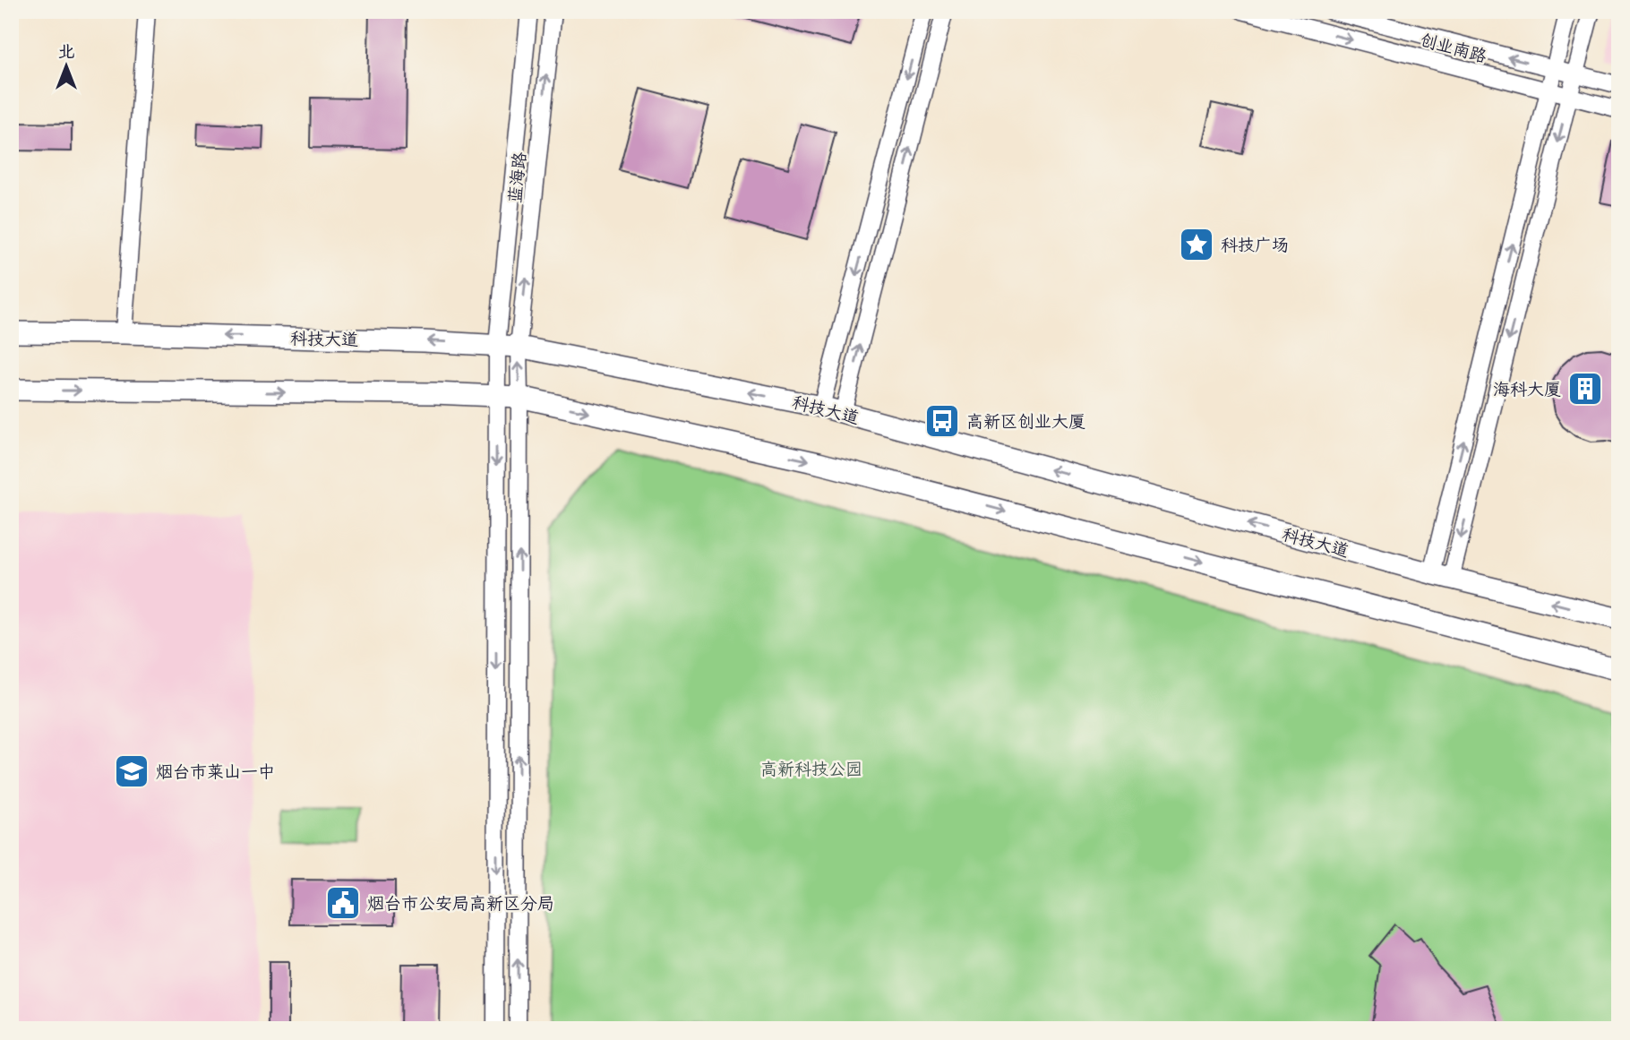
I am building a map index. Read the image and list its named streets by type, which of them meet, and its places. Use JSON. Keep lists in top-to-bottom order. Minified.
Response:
{"streets":{"main road":["科技大道"],"street":["创业南路","蓝海路"]},"crossings":[["蓝海路","科技大道"]],"parks":["高新科技公园"],"places":{"place":["科技广场"],"building":["海科大厦"],"bus stop":["高新区创业大厦"],"school or university":["烟台市莱山一中"],"public building":["烟台市公安局高新区分局"]},"north":"top"}
